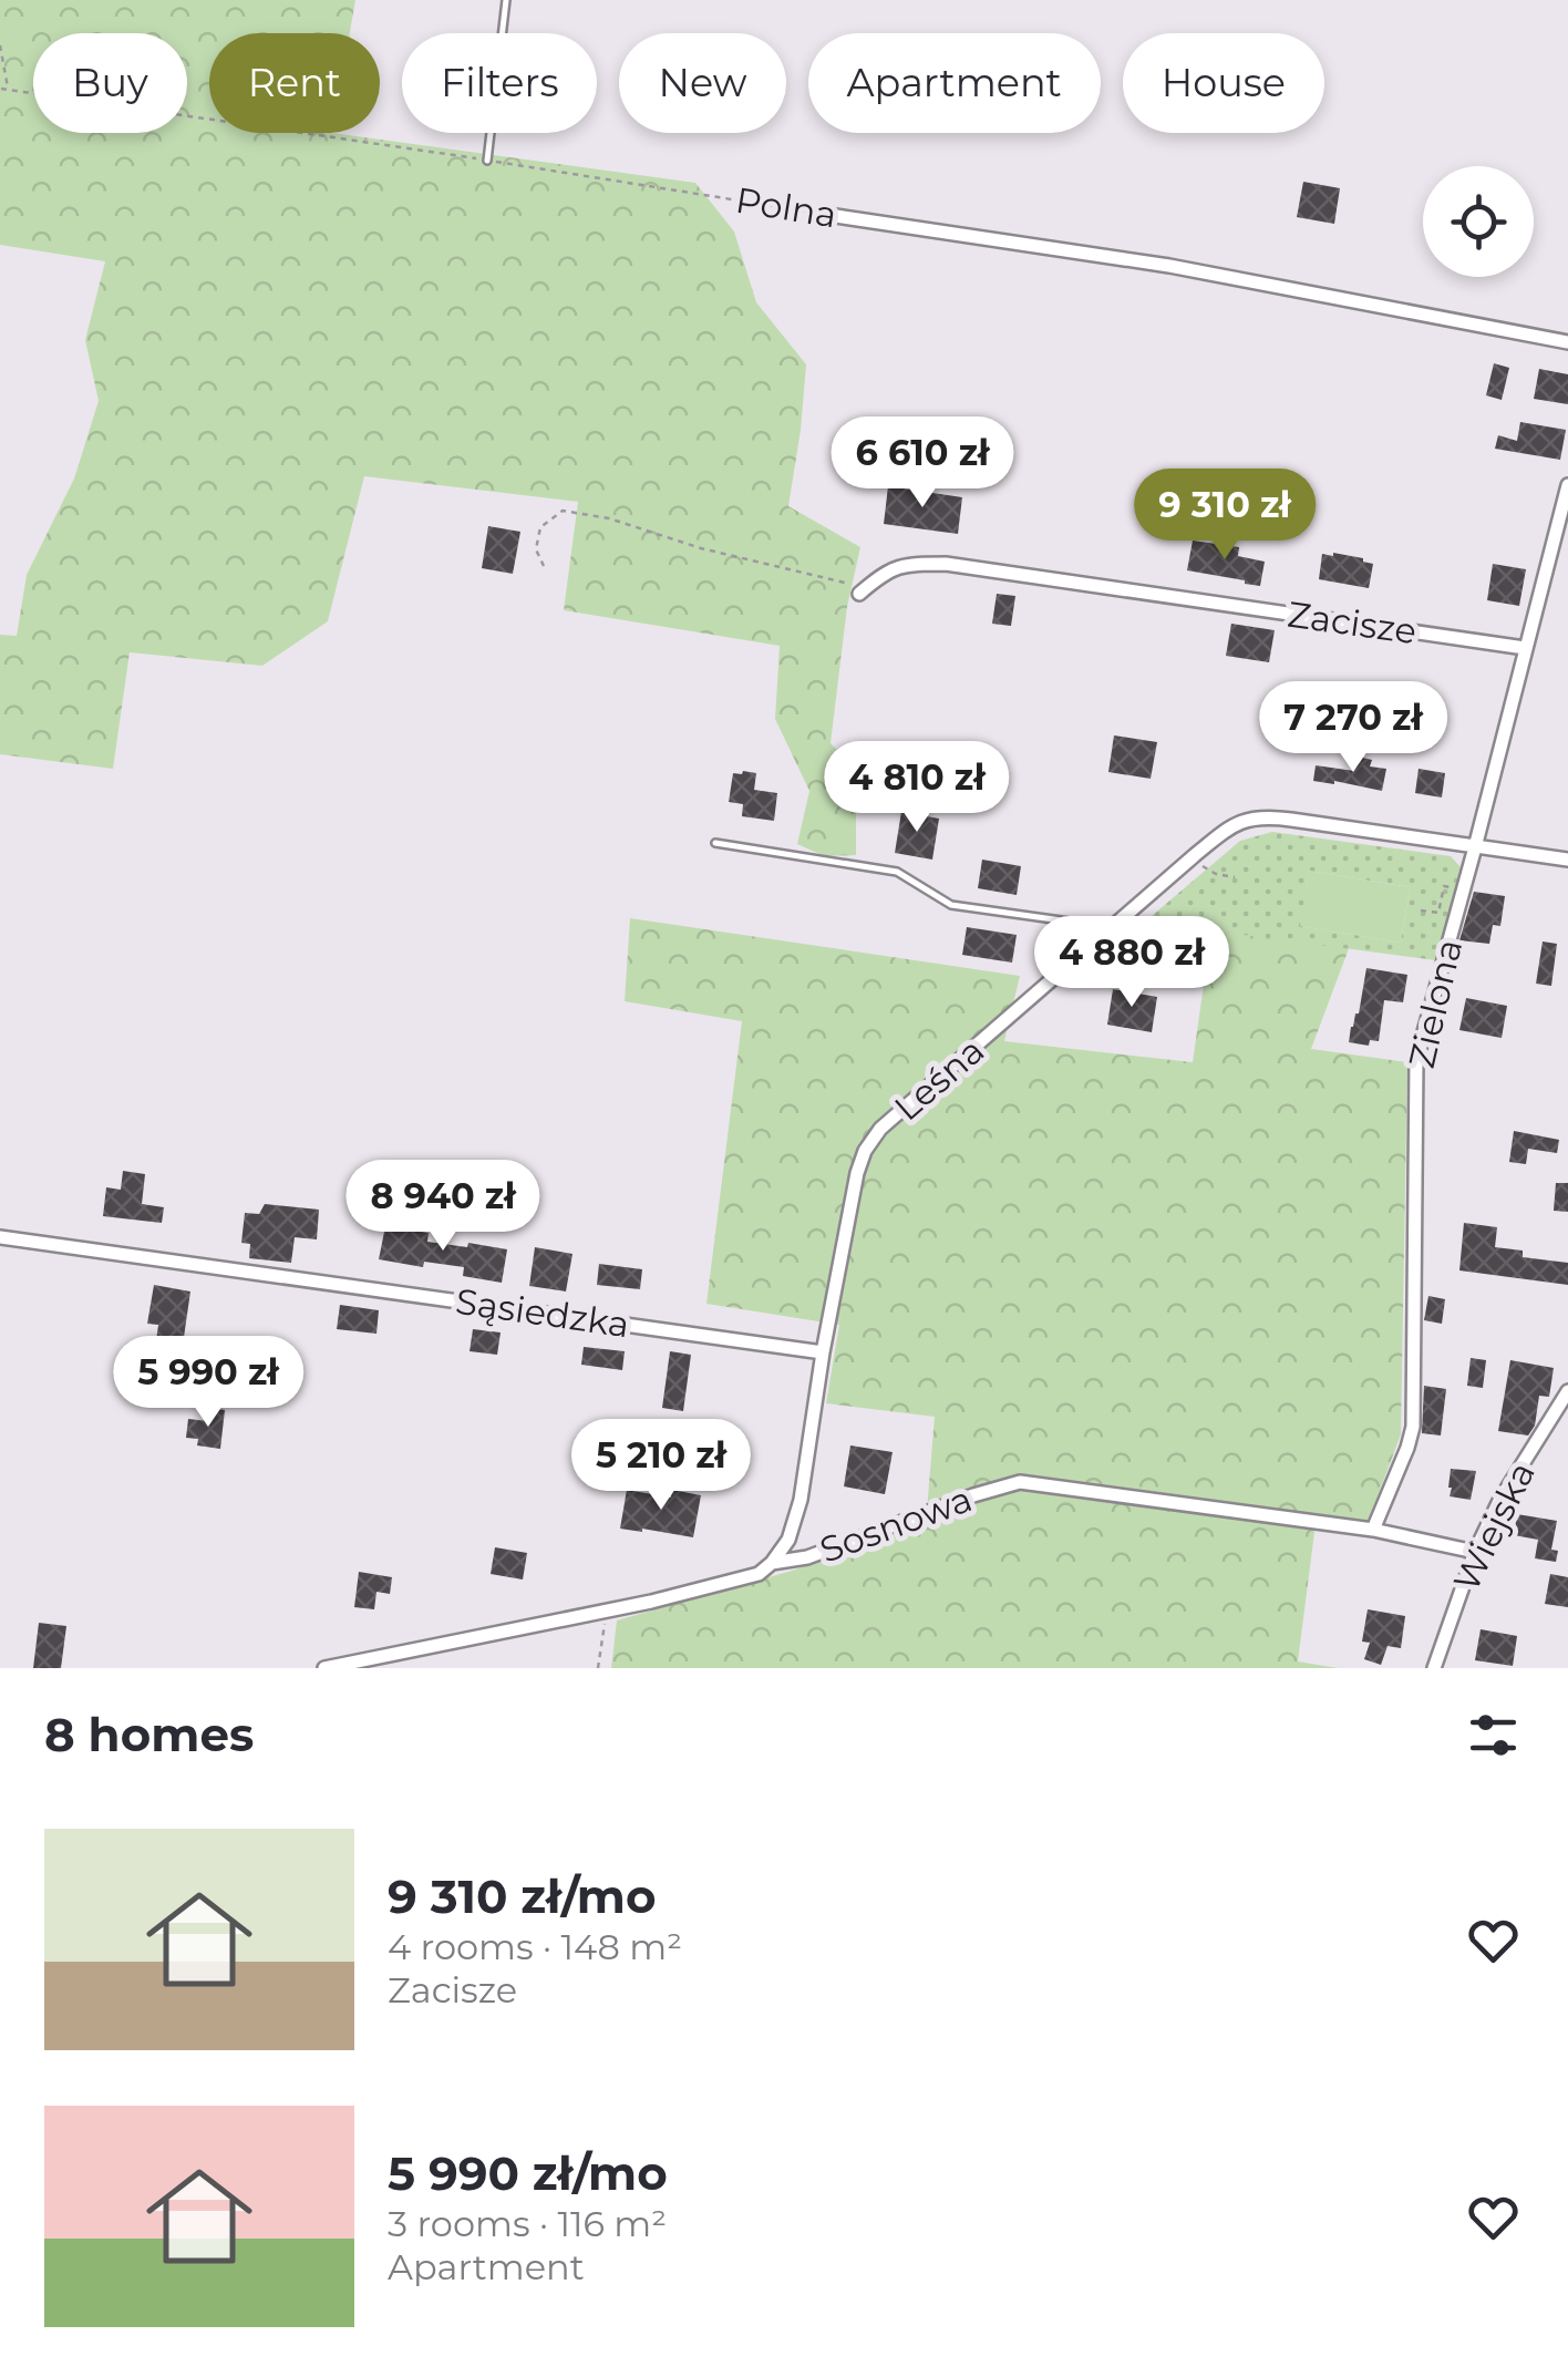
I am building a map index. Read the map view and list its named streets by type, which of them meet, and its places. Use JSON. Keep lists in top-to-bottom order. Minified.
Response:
{"streets":{"street":["Polna","Zacisze","Zielona","Leśna","Sąsiedzka","Sosnowa","Wiejska"]},"crossings":[["Zacisze","Zielona"],["Zielona","Leśna"],["Zielona","Sosnowa"],["Leśna","Sąsiedzka"],["Leśna","Sosnowa"],["Sosnowa","Wiejska"]],"page":{"chip":["Buy","Rent","Filters","New","Apartment","House"],"price":["6 610 zł","9 310 zł","7 270 zł","4 810 zł","4 880 zł","8 940 zł","5 990 zł","5 210 zł"],"heading":"8 homes","list":[{"name":"9 310 zł/mo","note":"4 rooms · 148 m² · Zacisze"},{"name":"5 990 zł/mo","note":"3 rooms · 116 m² · Apartment"}]}}
